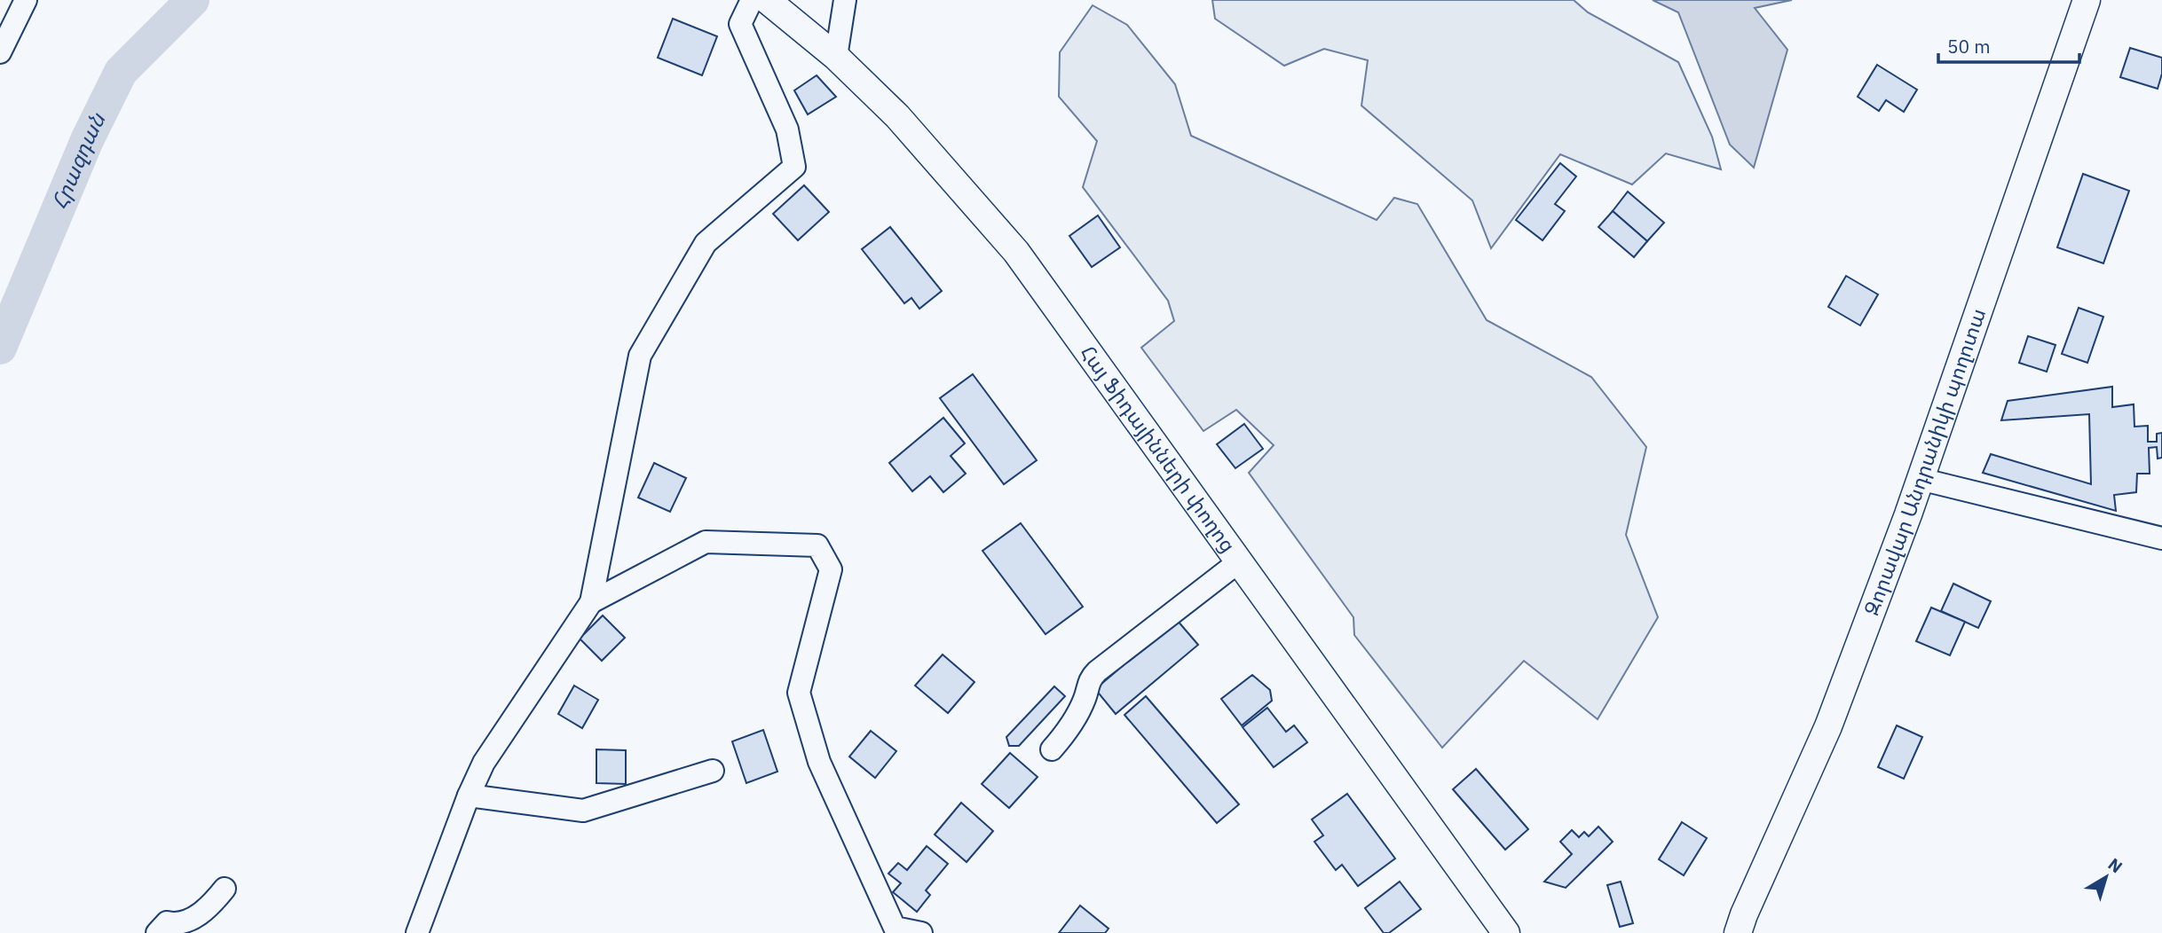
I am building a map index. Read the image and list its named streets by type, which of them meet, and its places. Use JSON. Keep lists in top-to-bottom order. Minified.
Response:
{"streets":{"main road":["Հայ Ֆիդայինների փողոց","Զորավար Անդրանիկի պողոտա"]},"water":["Հրազդան"],"scale_bar":"50 m","north":"top right"}
